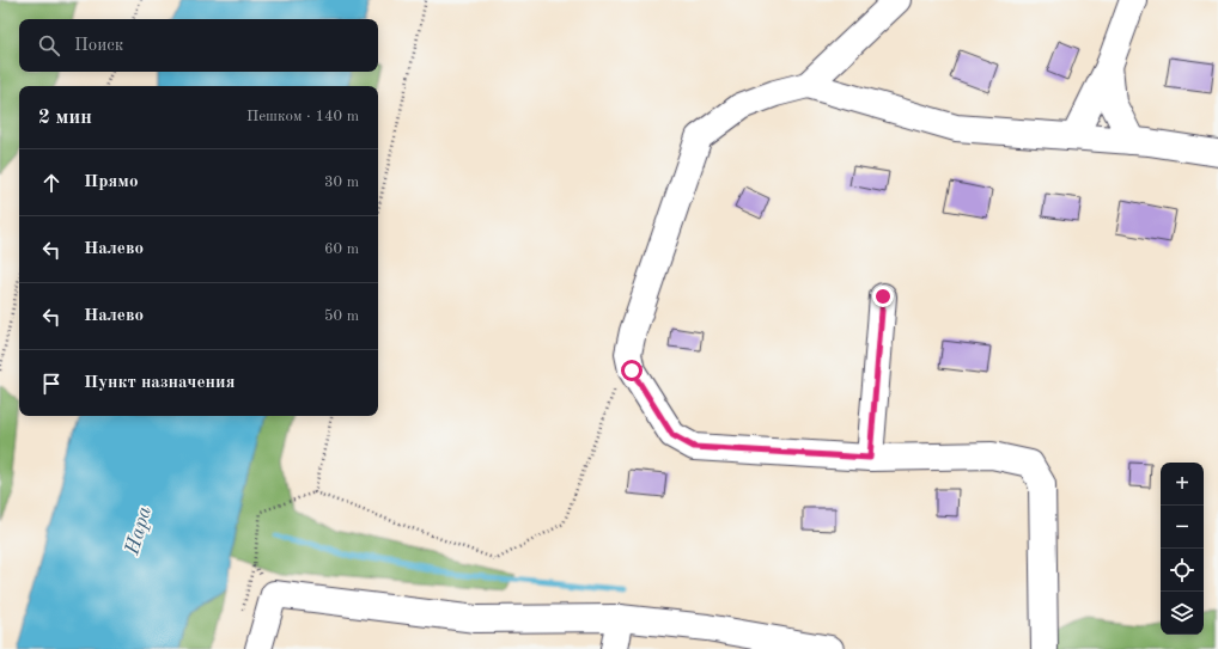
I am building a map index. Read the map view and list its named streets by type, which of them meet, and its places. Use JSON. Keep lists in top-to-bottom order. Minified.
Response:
{"water":["Нара"],"page":{"search":"Поиск","heading":["2 мин","Пешком · 140 m"],"list":[["Прямо","30 m"],["Налево","60 m"],["Налево","50 m"],"Пункт назначения"],"map_buttons":["+","−"]}}
